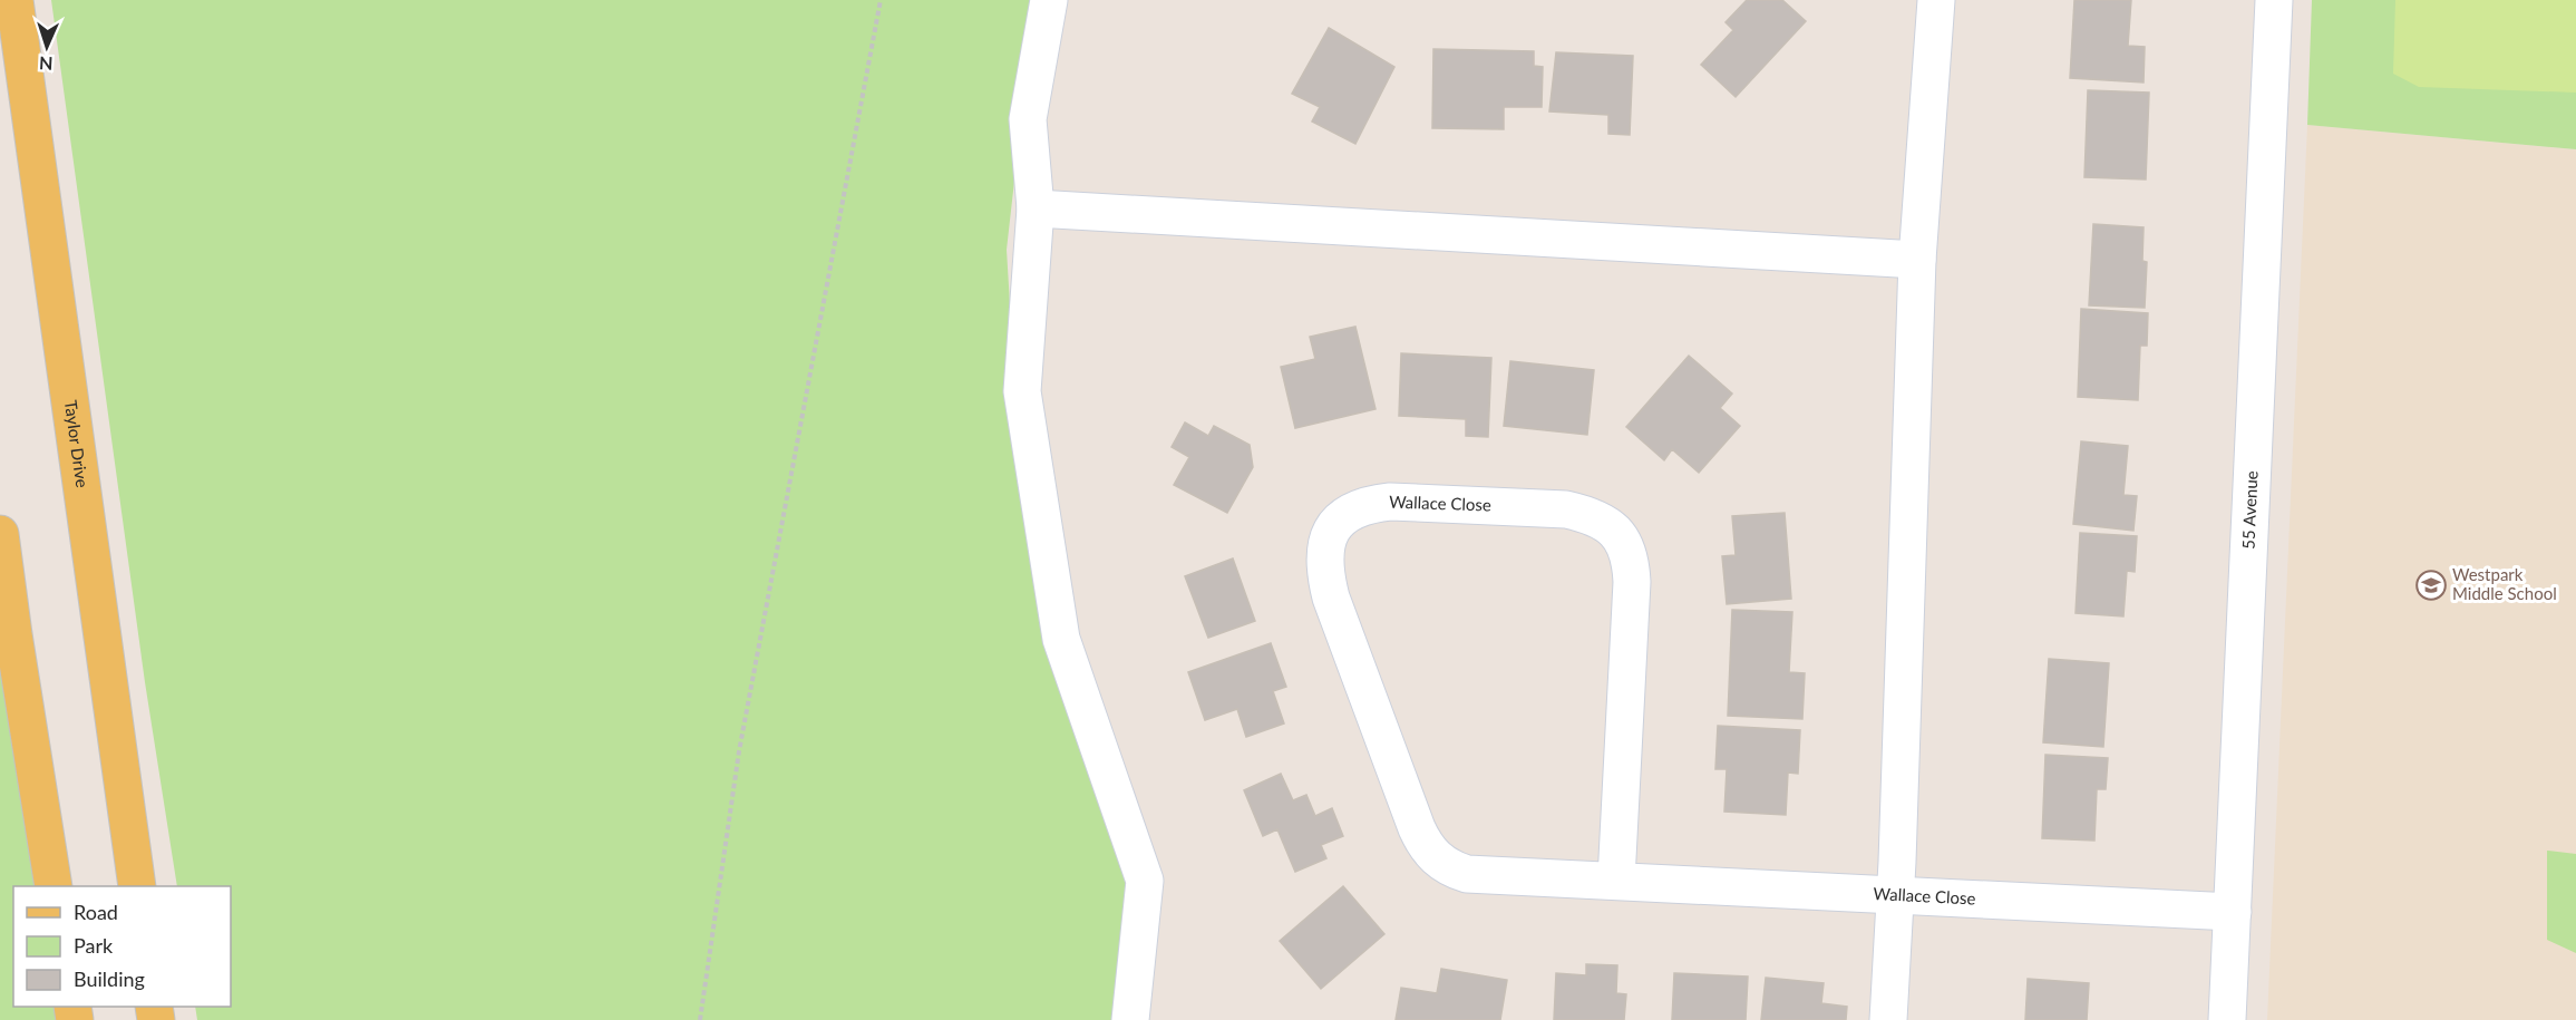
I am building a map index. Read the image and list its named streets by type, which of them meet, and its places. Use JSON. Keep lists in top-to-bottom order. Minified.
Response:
{"streets":{"main road":["Taylor Drive"],"street":["Wallace Close","55 Avenue"]},"crossings":[["Wallace Close","55 Avenue"]],"places":{"school or university":["Westpark Middle School"]},"legend":["Road","Park","Building"],"north":"bottom"}
